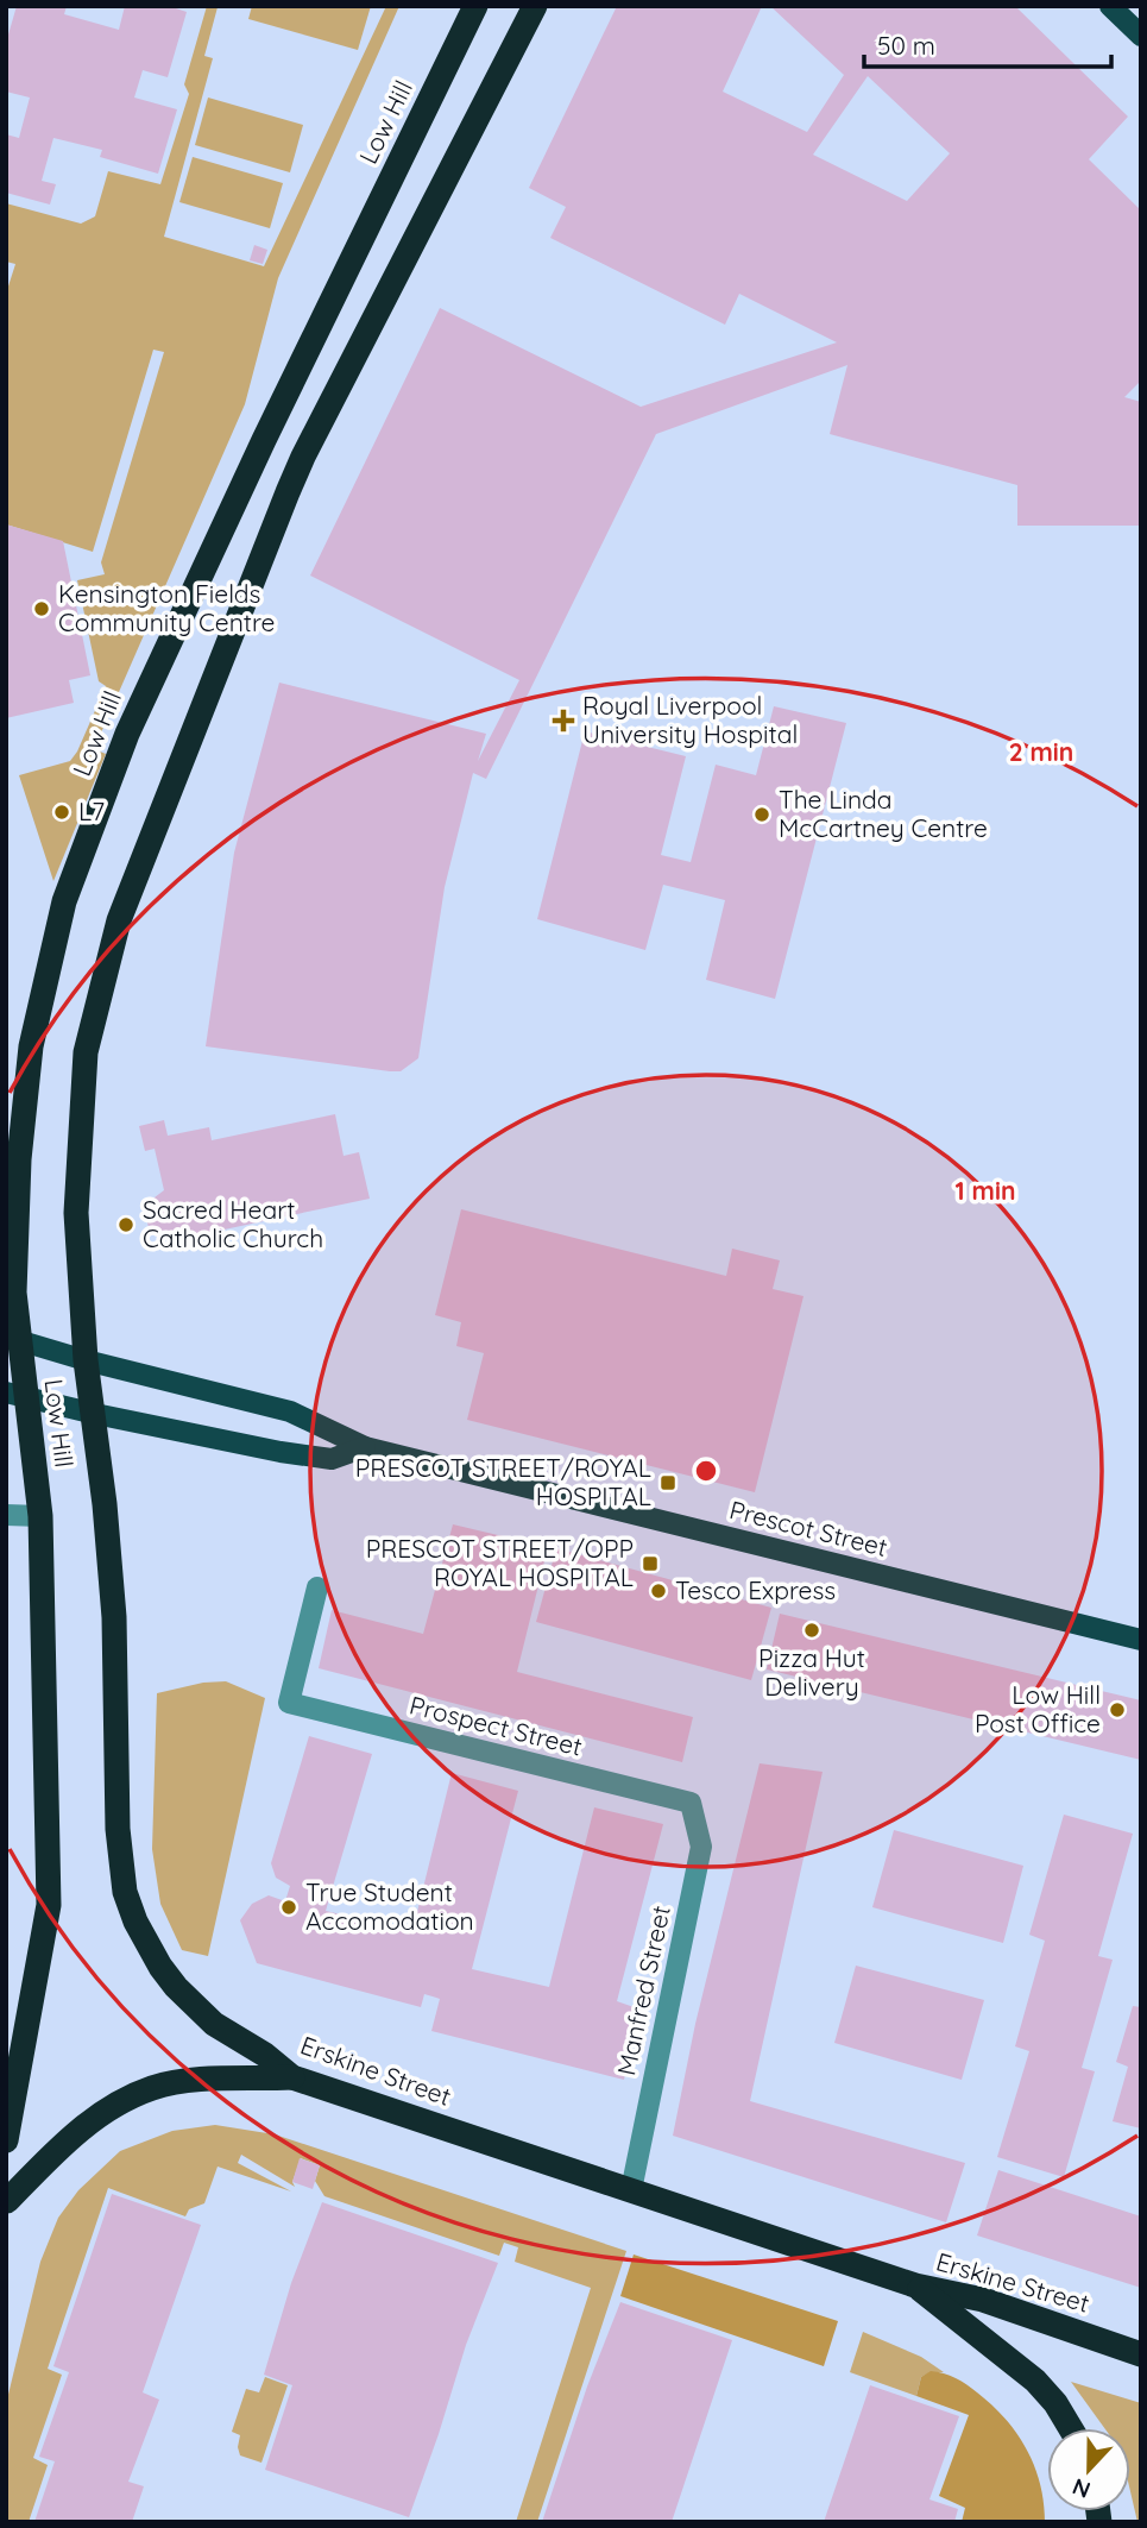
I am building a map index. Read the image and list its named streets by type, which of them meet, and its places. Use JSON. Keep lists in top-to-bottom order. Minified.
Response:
{"streets":{"highway":["Low Hill","Erskine Street"],"main road":["Prescot Street"],"street":["Prospect Street","Manfred Street"]},"crossings":[["Low Hill","Prescot Street"],["Low Hill","Erskine Street"],["Prescot Street","Erskine Street"],["Prospect Street","Manfred Street"],["Manfred Street","Erskine Street"]],"places":{"other":["Kensington Fields Community Centre","L7","The Linda McCartney Centre","Sacred Heart Catholic Church","Tesco Express","Pizza Hut Delivery","Low Hill Post Office","True Student Accomodation"],"health":["Royal Liverpool University Hospital"],"transit":["PRESCOT STREET/ROYAL HOSPITAL","PRESCOT STREET/OPP ROYAL HOSPITAL"]},"scale_bar":"50 m","north":"bottom","rings":["2 min","1 min"]}
